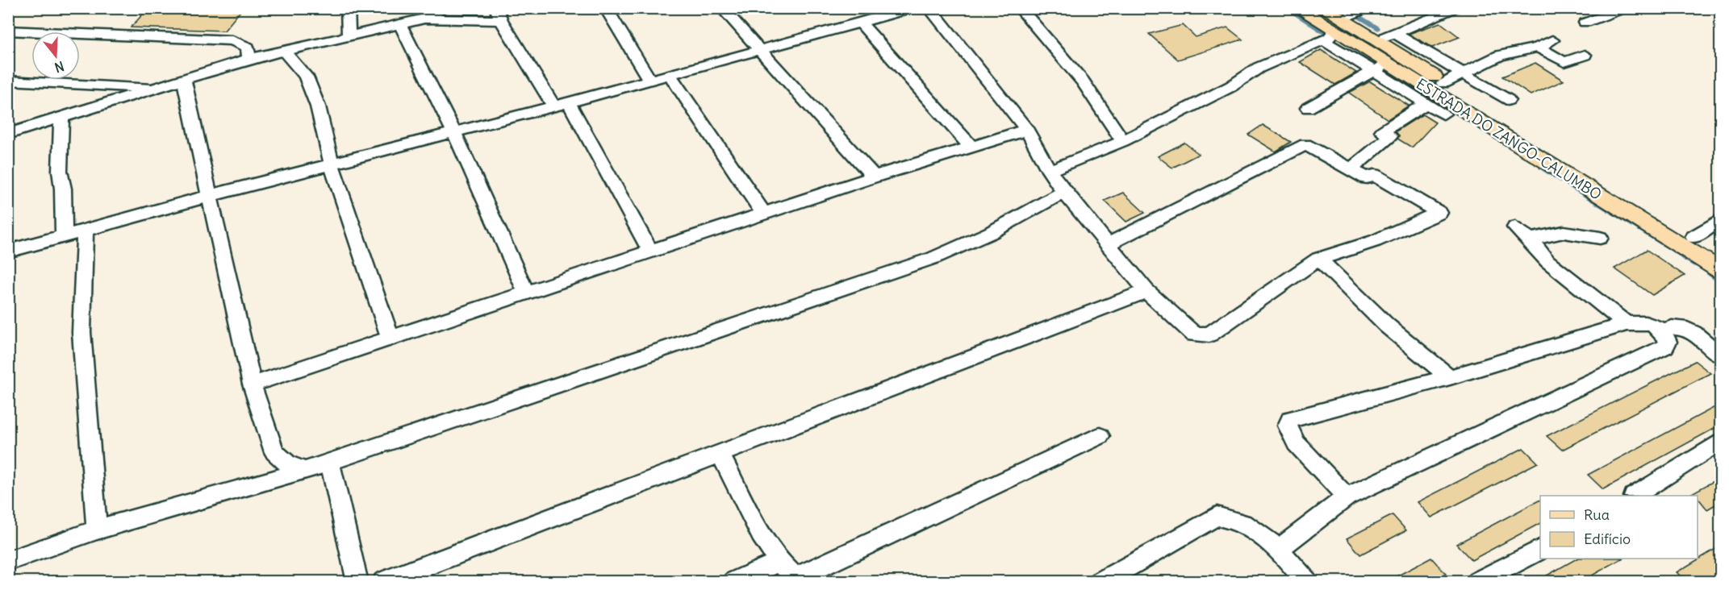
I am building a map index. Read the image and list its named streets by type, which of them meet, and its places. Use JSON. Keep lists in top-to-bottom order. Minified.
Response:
{"streets":{"main road":["ESTRADA DO ZANGO-CALUMBO"]},"legend":["Rua","Edifício"],"north":"bottom"}
